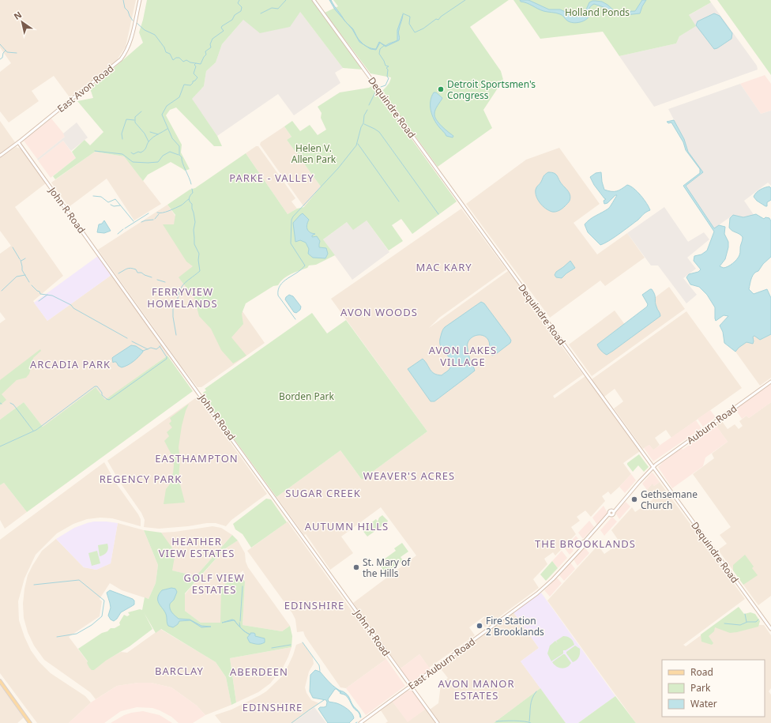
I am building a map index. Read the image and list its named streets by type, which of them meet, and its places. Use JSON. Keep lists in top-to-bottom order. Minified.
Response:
{"streets":{"main road":["East Avon Road","Dequindre Road","John R Road","Auburn Road","East Auburn Road"]},"crossings":[["East Avon Road","John R Road"],["Dequindre Road","Auburn Road"],["Dequindre Road","East Auburn Road"],["John R Road","East Auburn Road"],["Auburn Road","East Auburn Road"]],"districts":["PARKE - VALLEY","MAC KARY","FERRYVIEW HOMELANDS","AVON WOODS","AVON LAKES VILLAGE","ARCADIA PARK","EASTHAMPTON","WEAVER'S ACRES","REGENCY PARK","SUGAR CREEK","AUTUMN HILLS","HEATHER VIEW ESTATES","THE BROOKLANDS","GOLF VIEW ESTATES","EDINSHIRE","BARCLAY","ABERDEEN","AVON MANOR ESTATES","EDINSHIRE"],"parks":["Holland Ponds","Helen V. Allen Park","Borden Park"],"places":["Detroit Sportsmen's Congress","Gethsemane Church","St. Mary of the Hills","Fire Station 2 Brooklands"],"legend":["Road","Park","Water"],"north":"top left"}
